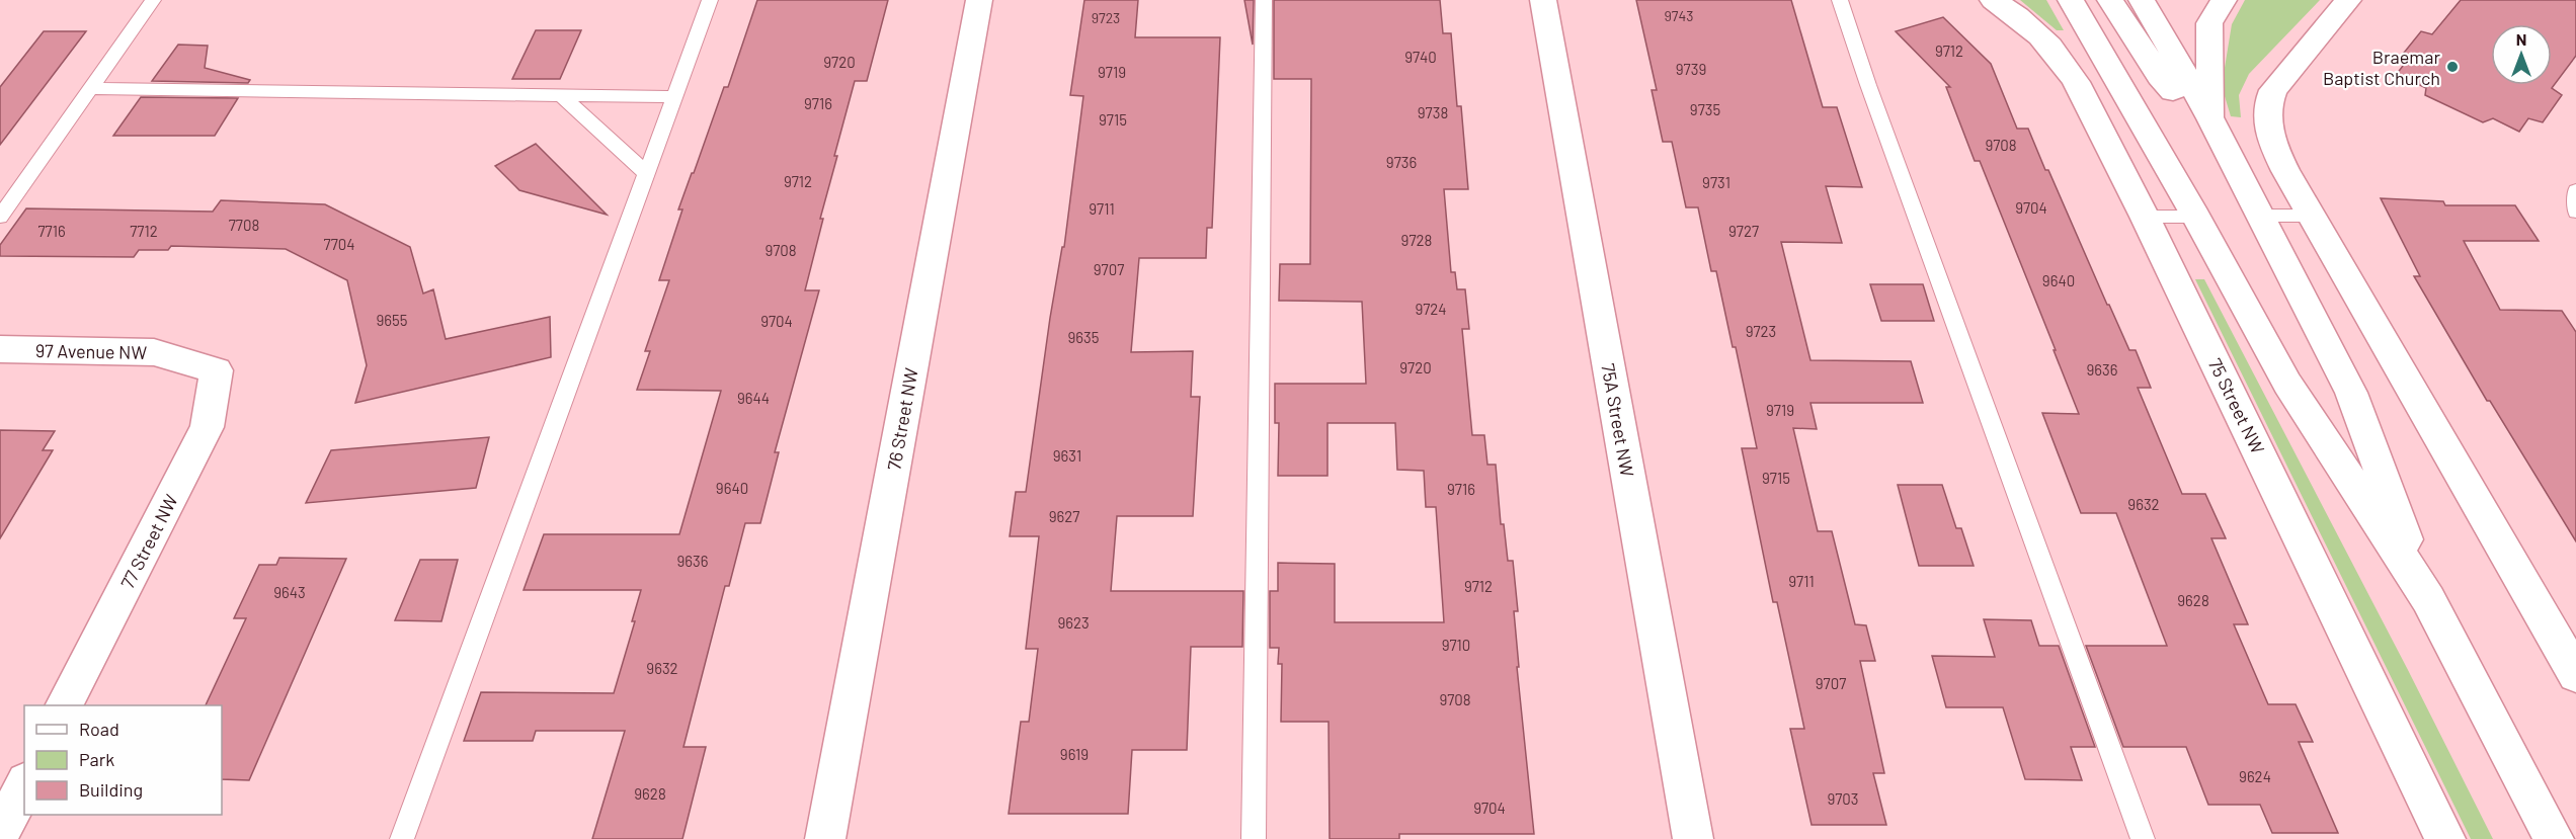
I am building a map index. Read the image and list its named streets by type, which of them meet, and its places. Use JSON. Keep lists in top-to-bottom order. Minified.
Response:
{"streets":{"street":["97 Avenue NW","75 Street NW","76 Street NW","75A Street NW","77 Street NW"]},"crossings":[["97 Avenue NW","77 Street NW"]],"places":["Braemar Baptist Church"],"house_numbers":["9743","9723","9712","9740","9720","9739","9719","9716","9735","9738","9715","9708","9736","9712","9731","9704","9711","7708","7716","7712","9727","9728","7704","9708","9707","9640","9724","9655","9704","9723","9635","9720","9636","9644","9719","9631","9715","9640","9716","9632","9627","9636","9711","9712","9643","9628","9623","9710","9632","9707","9708","9619","9624","9628","9703","9704"],"legend":["Road","Park","Building"],"north":"top"}
